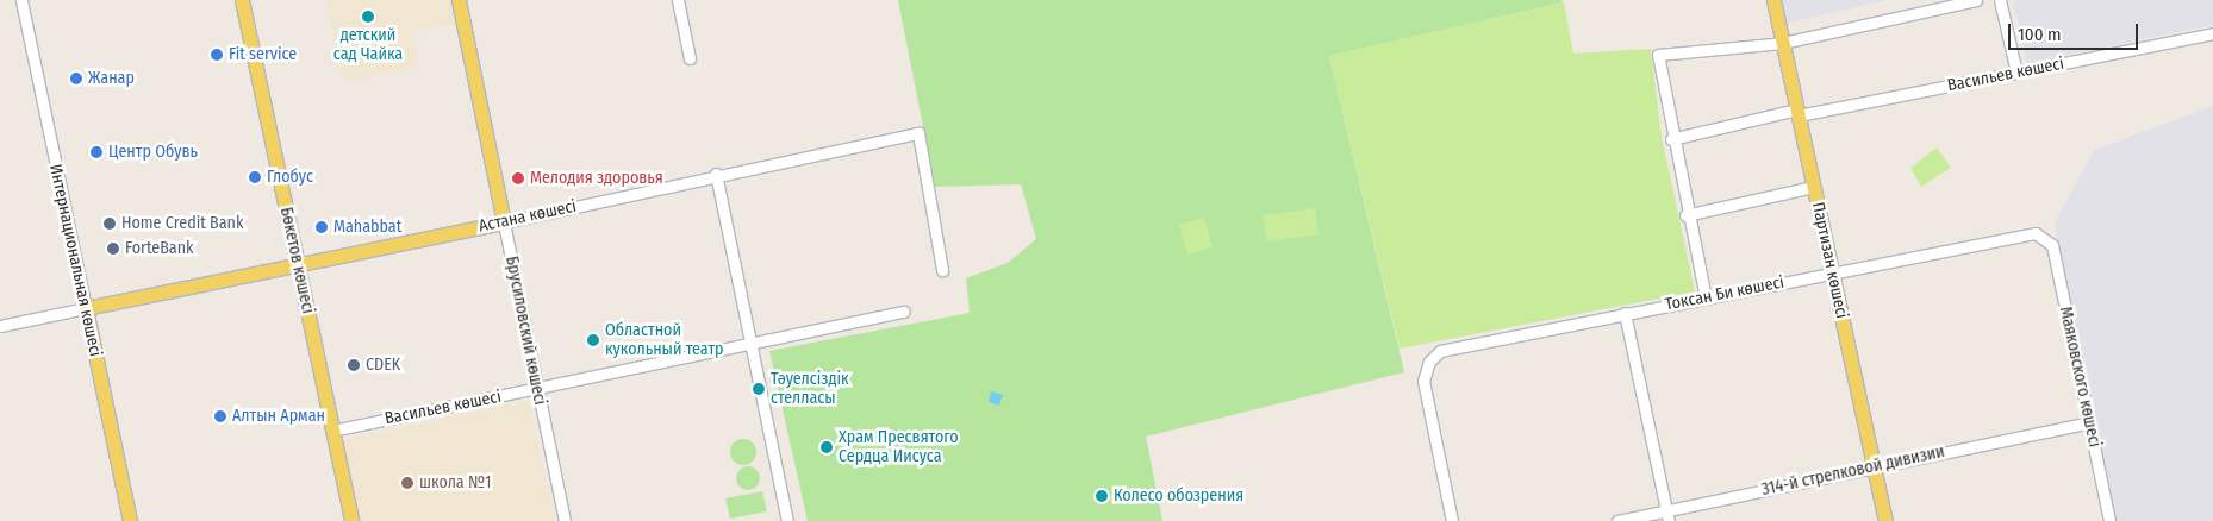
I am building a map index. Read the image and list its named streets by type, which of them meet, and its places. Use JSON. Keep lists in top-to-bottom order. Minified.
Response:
{"streets":{"main road":["Астана көшесі","Интернациональная көшесі","Бөкетов көшесі","Партизан көшесі","Брусиловский көшесі"],"street":["Васильев көшесі","Токсан Би көшесі","Маяковского көшесі","314-й стрелковой дивизии"]},"crossings":[["Васильев көшесі","Бөкетов көшесі"],["Васильев көшесі","Партизан көшесі"],["Васильев көшесі","Брусиловский көшесі"],["Астана көшесі","Интернациональная көшесі"],["Астана көшесі","Бөкетов көшесі"],["Астана көшесі","Брусиловский көшесі"],["Партизан көшесі","Токсан Би көшесі"],["Партизан көшесі","314-й стрелковой дивизии"],["Токсан Би көшесі","Маяковского көшесі"],["Маяковского көшесі","314-й стрелковой дивизии"]],"places":["детский сад Чайка","Fit service","Жанар","Центр Обувь","Глобус","Мелодия здоровья","Home Credit Bank","Mahabbat","ForteBank","Областной кукольный театр","CDEK","Тәуелсіздік стелласы","Алтын Арман","Храм Пресвятого Сердца Иисуса","школа №1","Колесо обозрения"],"scale_bar":"100 m"}
